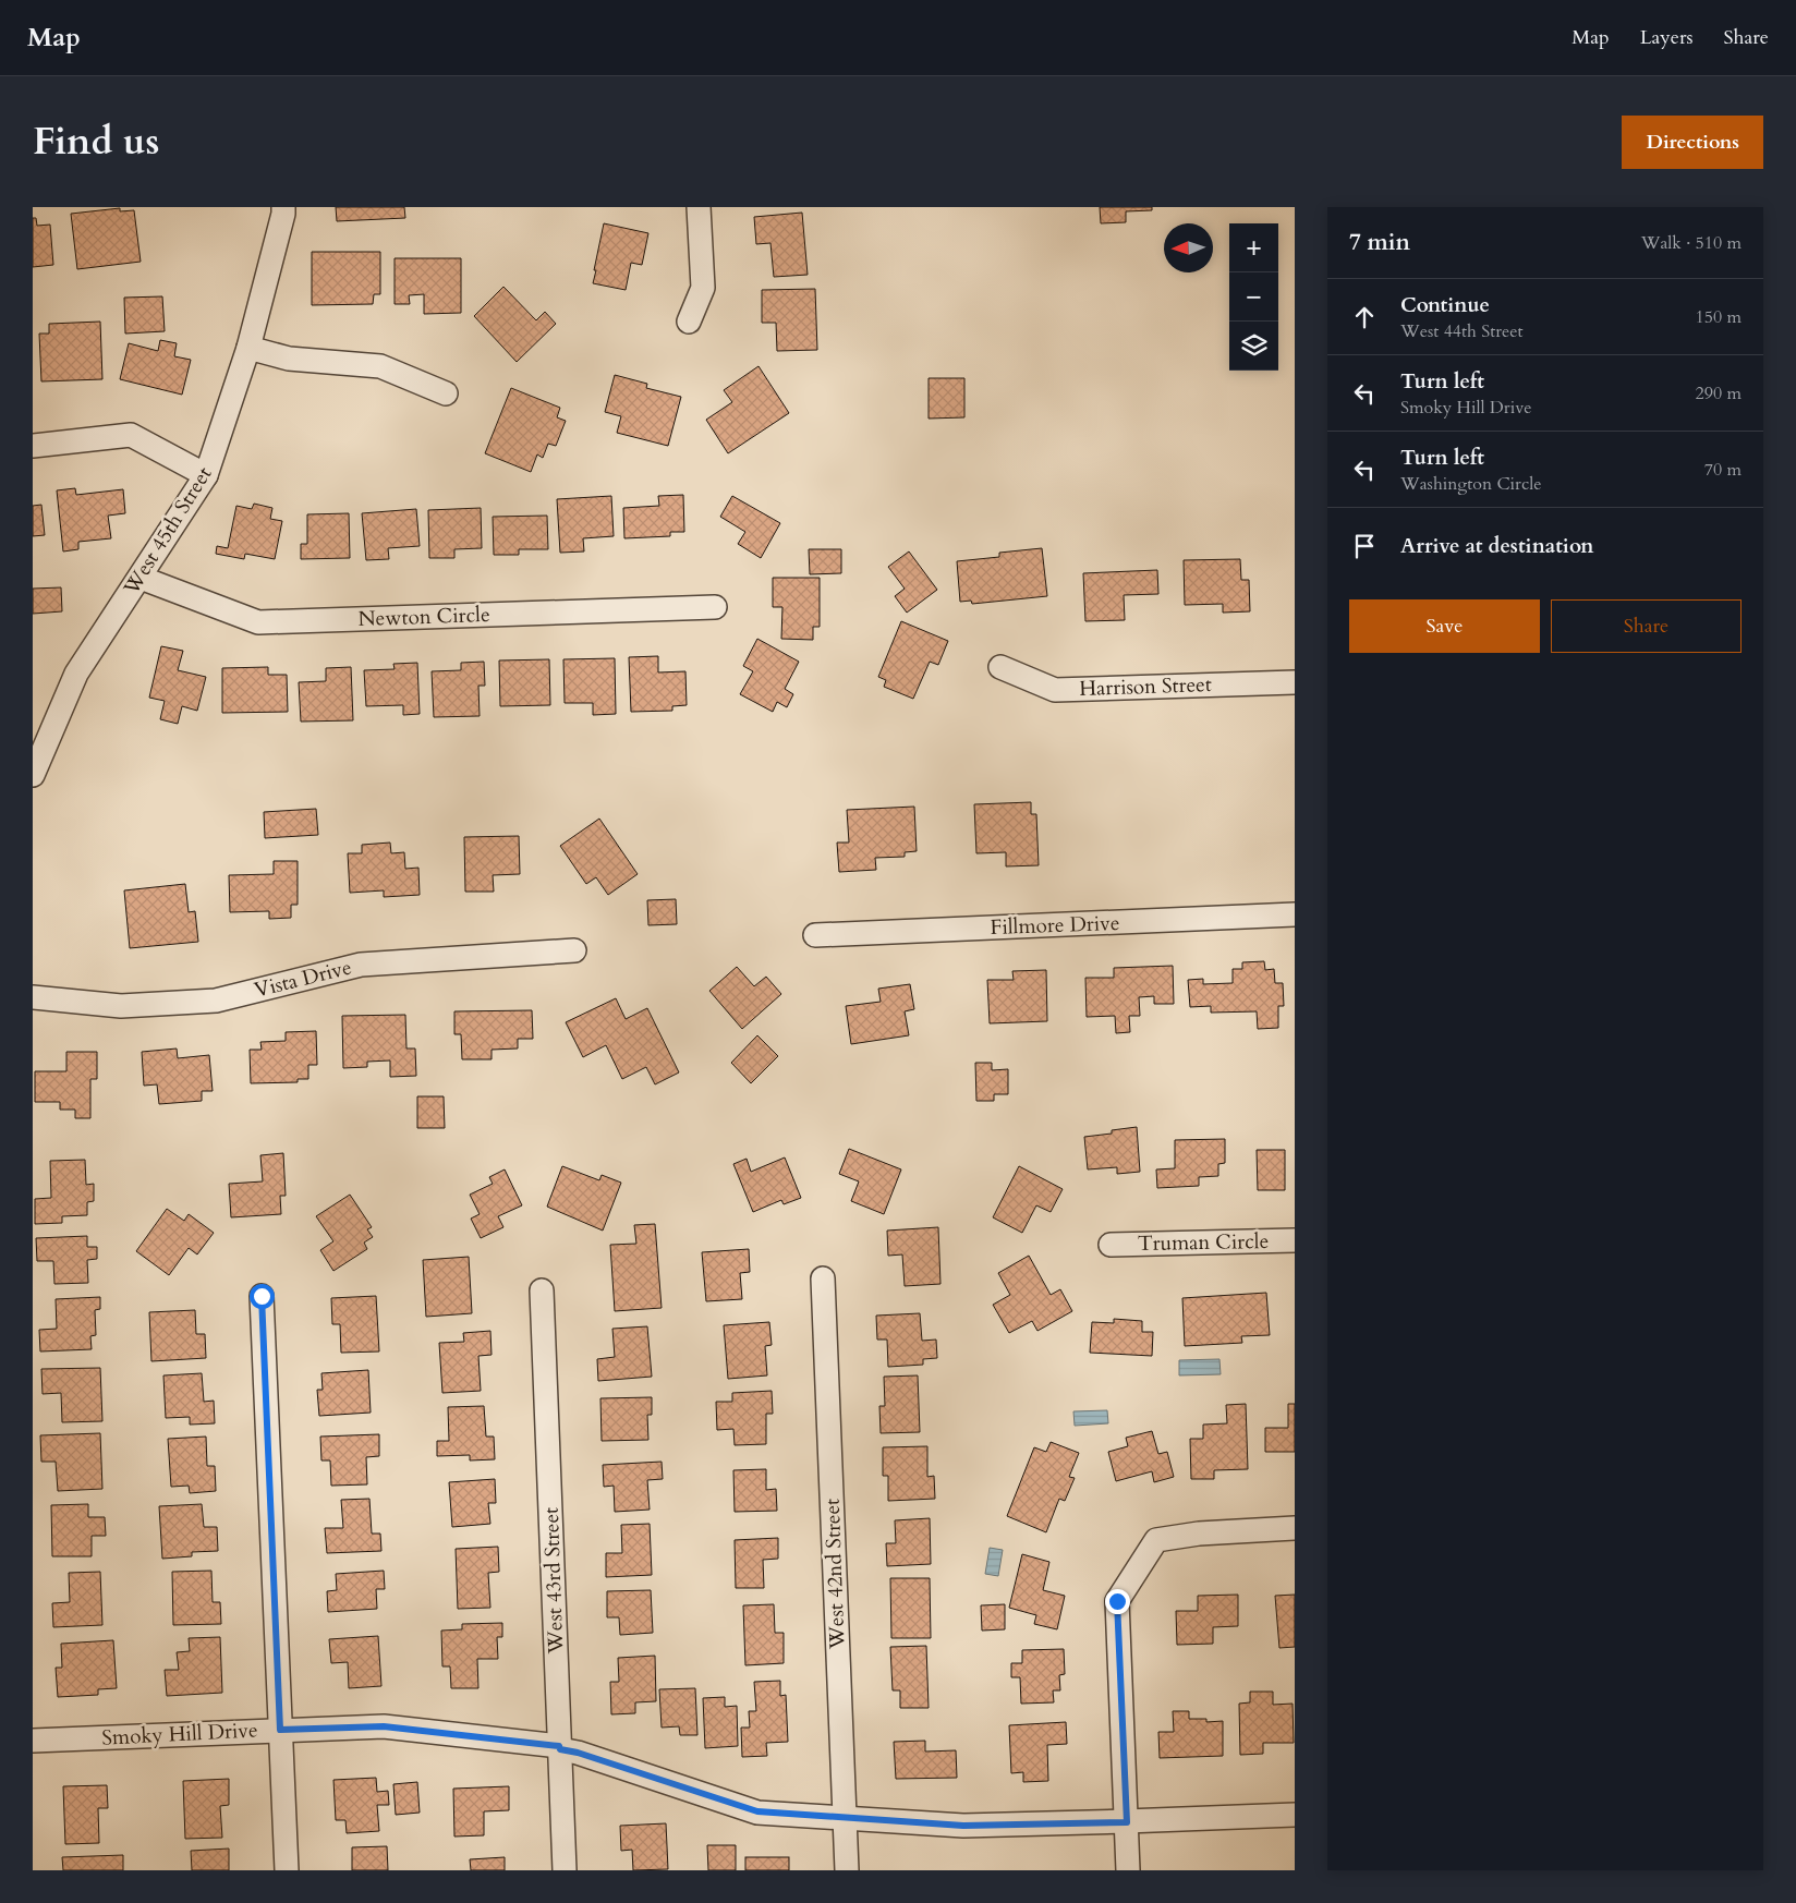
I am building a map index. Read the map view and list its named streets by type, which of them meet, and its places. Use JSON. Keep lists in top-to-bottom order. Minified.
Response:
{"streets":{"street":["West 45th Street","Newton Circle","Harrison Street","Fillmore Drive","Vista Drive","Truman Circle","West 42nd Street","West 43rd Street","Smoky Hill Drive"]},"crossings":[["West 45th Street","Newton Circle"],["West 42nd Street","Smoky Hill Drive"],["West 43rd Street","Smoky Hill Drive"]],"north":"left","page":{"header":"Map","nav":["Map","Layers","Share"],"title":"Find us","buttons":["Directions",["Save","Share"]],"heading":["7 min","Walk · 510 m"],"map_buttons":["+","−"],"list":[["Continue","West 44th Street","150 m"],["Turn left","Smoky Hill Drive","290 m"],["Turn left","Washington Circle","70 m"],"Arrive at destination"]}}
